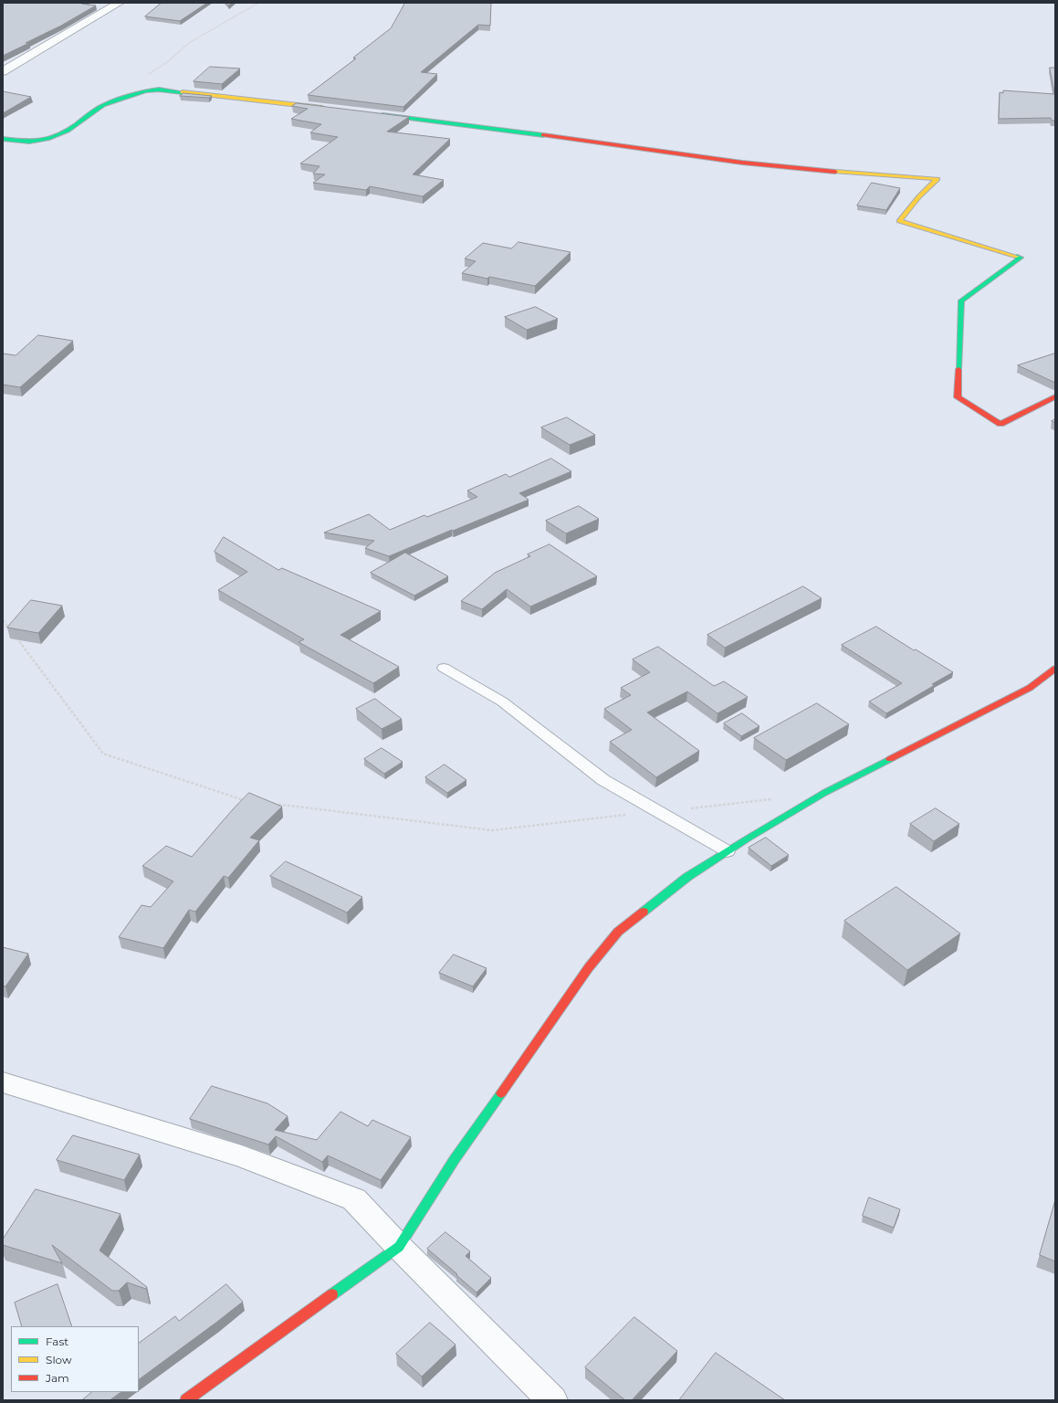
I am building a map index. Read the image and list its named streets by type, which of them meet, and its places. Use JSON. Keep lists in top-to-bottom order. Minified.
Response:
{"legend":["Fast","Slow","Jam"]}
